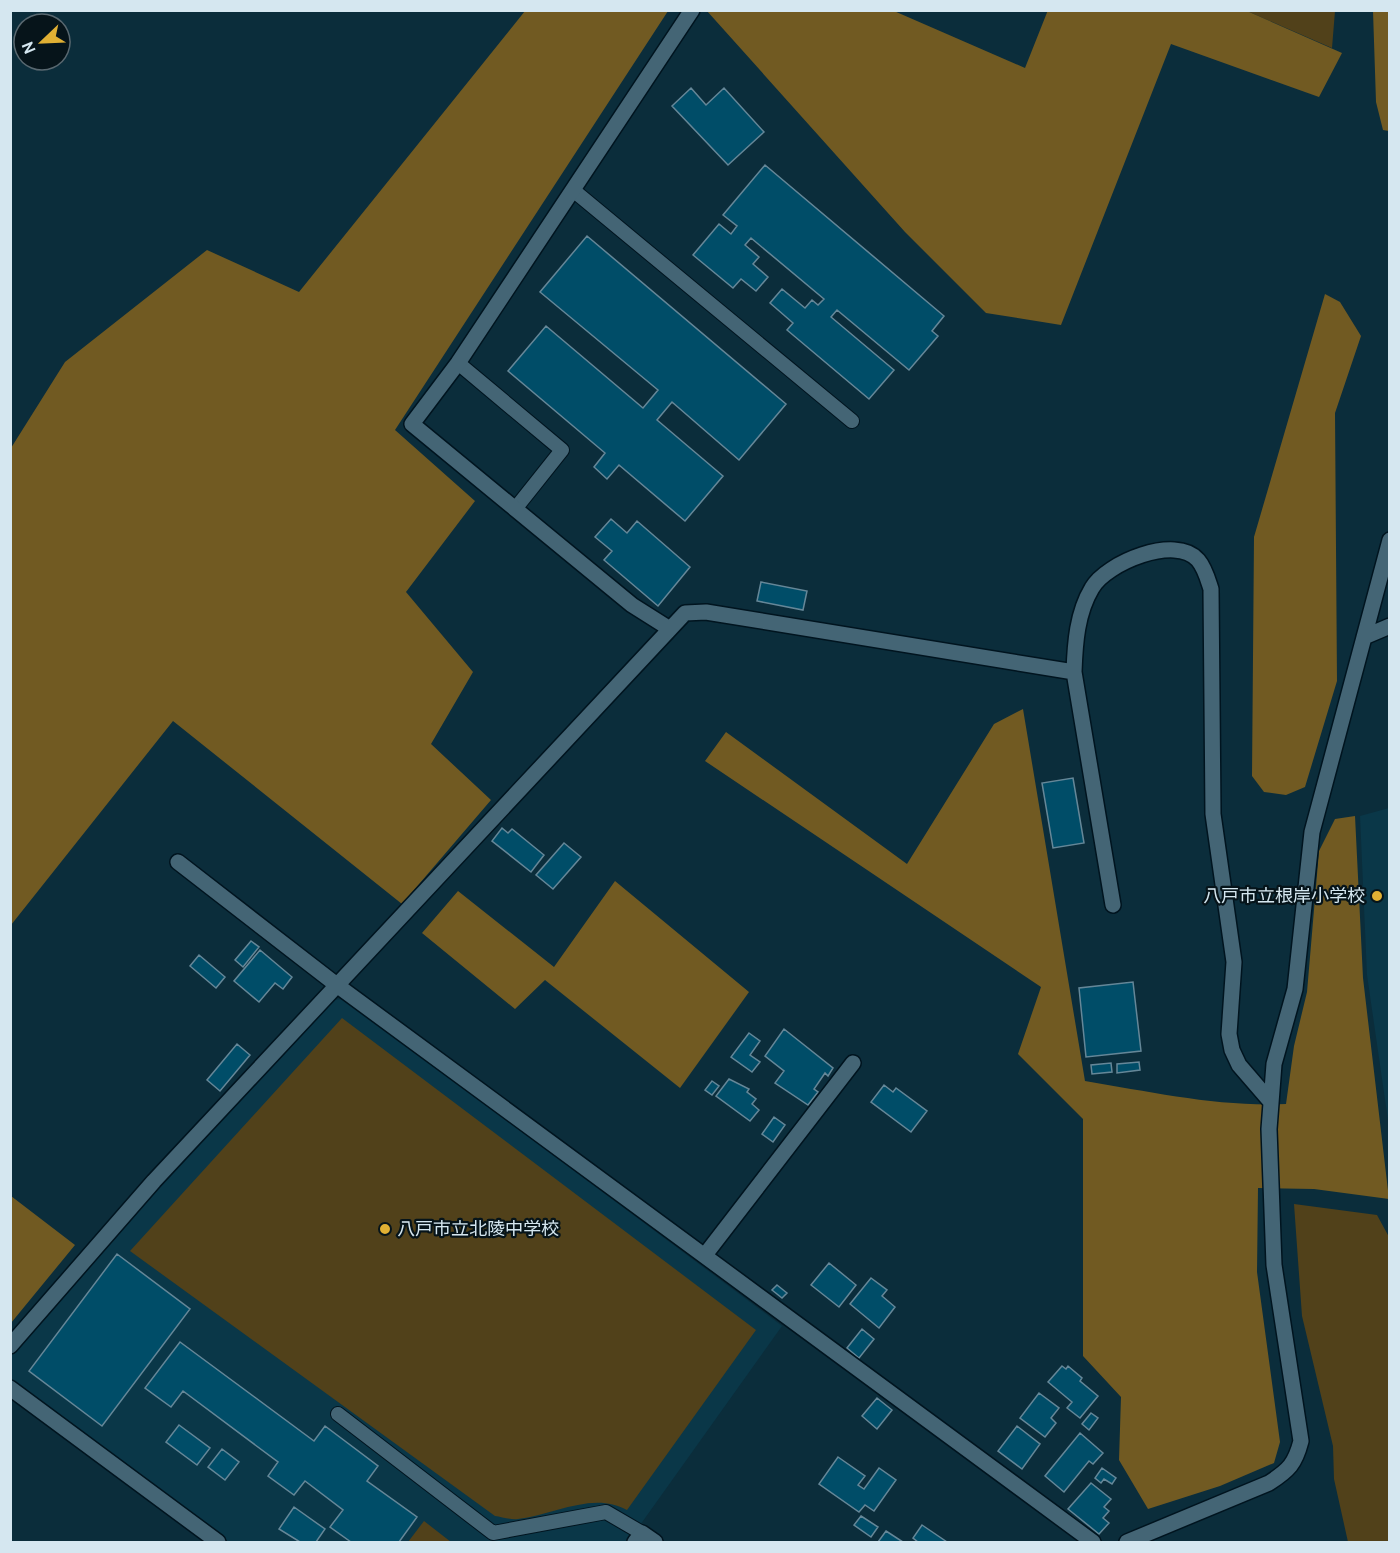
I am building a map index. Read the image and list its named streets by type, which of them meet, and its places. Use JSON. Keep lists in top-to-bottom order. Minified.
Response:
{"places":["八戸市立根岸小学校","八戸市立北陵中学校"],"north":"bottom left"}
